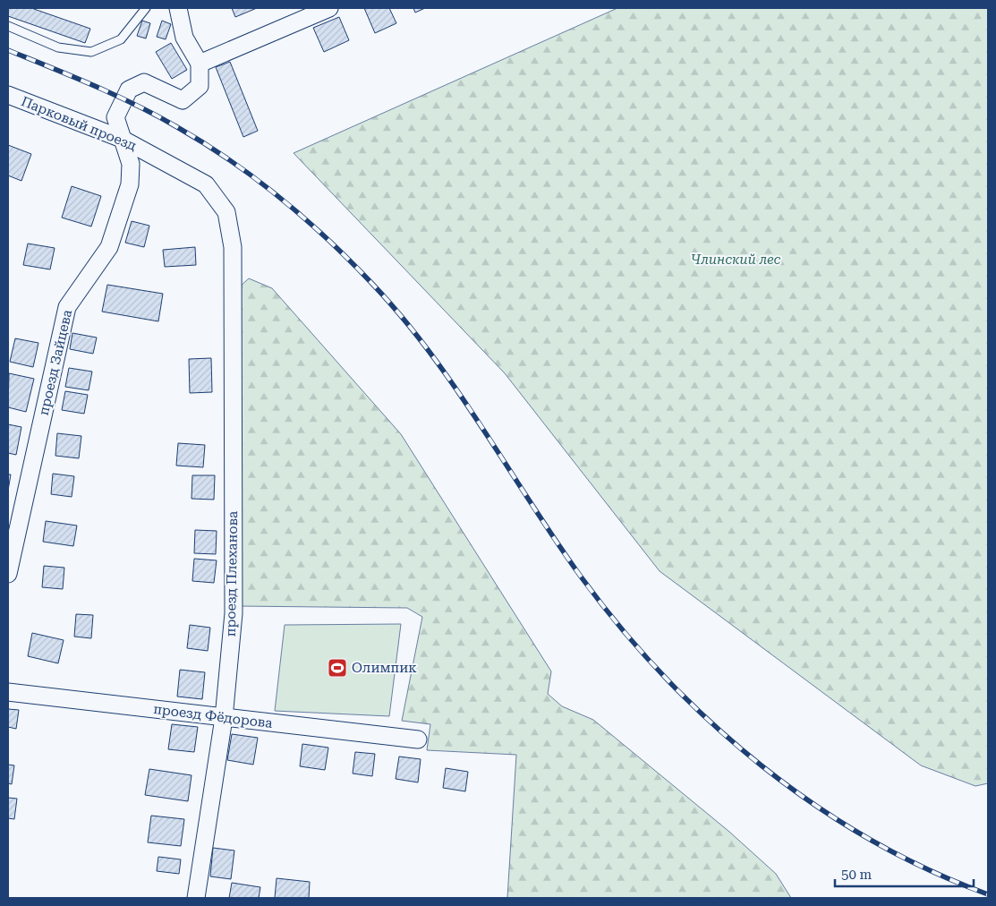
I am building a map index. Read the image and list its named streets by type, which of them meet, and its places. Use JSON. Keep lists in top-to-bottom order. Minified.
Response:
{"streets":{"street":["Парковый проезд","проезд Зайцева","проезд Плеханова","проезд Фёдорова"]},"crossings":[["Парковый проезд","проезд Зайцева"],["Парковый проезд","проезд Плеханова"],["проезд Плеханова","проезд Фёдорова"]],"parks":["Члинский лес"],"places":{"sports":["Олимпик"]},"scale_bar":"50 m"}
